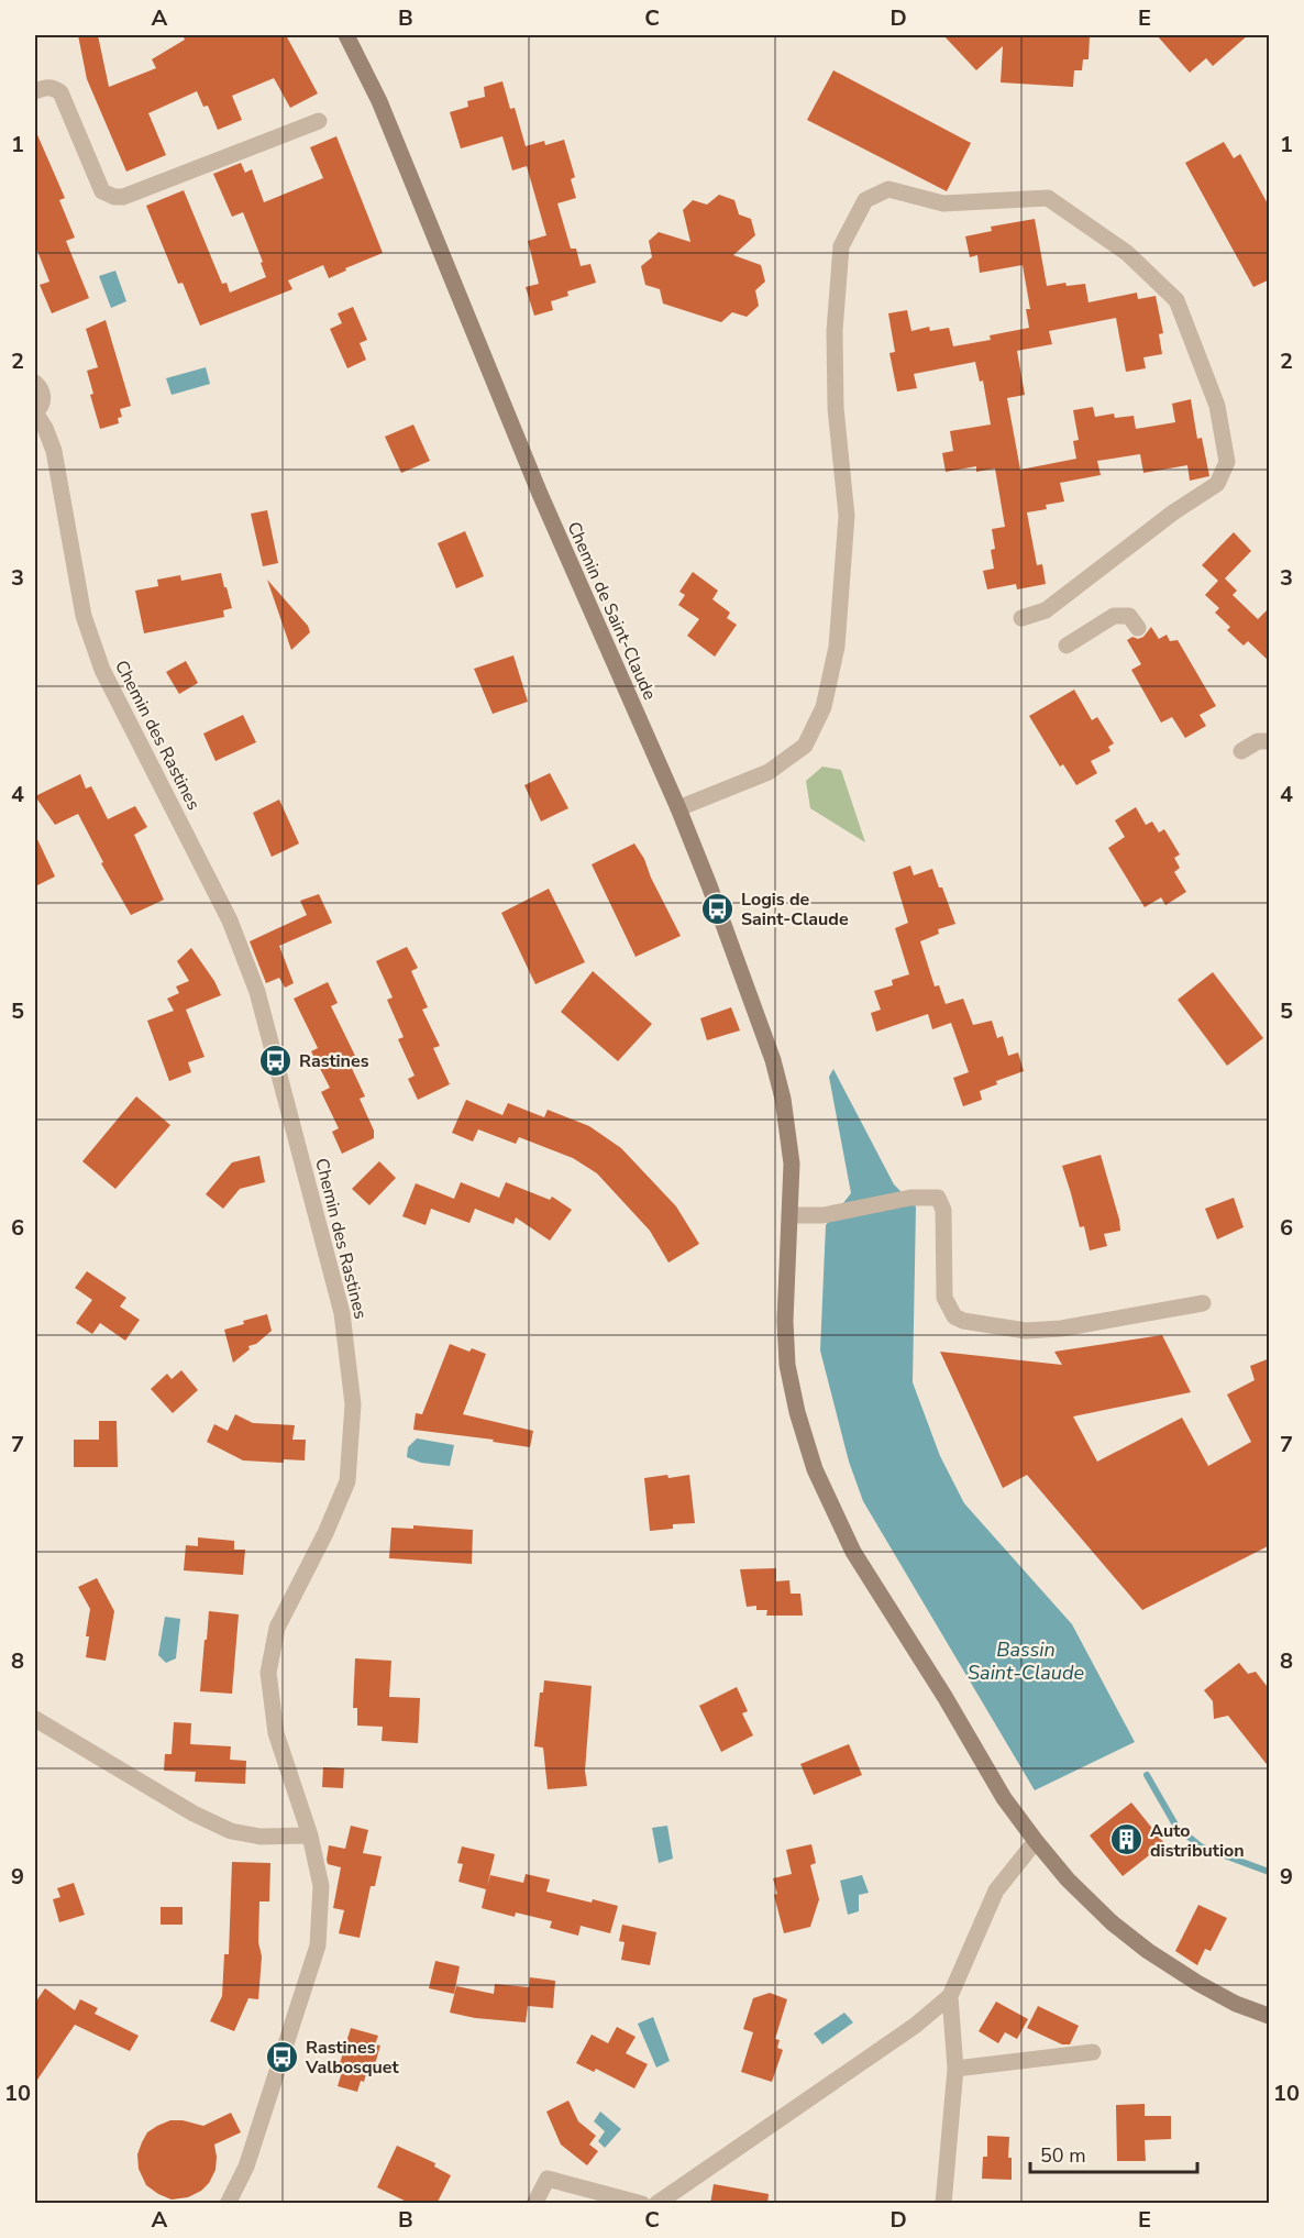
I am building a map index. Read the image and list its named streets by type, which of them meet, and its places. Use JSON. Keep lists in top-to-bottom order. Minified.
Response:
{"streets":{"street":["Chemin de Saint-Claude","Chemin des Rastines"]},"water":["Bassin Saint-Claude"],"places":{"bus stop":["Logis de Saint-Claude","Rastines","Rastines Valbosquet"],"building":["Auto distribution"]},"scale_bar":"50 m","grid":{"columns":["A","B","C","D","E"],"rows":["1","2","3","4","5","6","7","8","9","10"]}}
